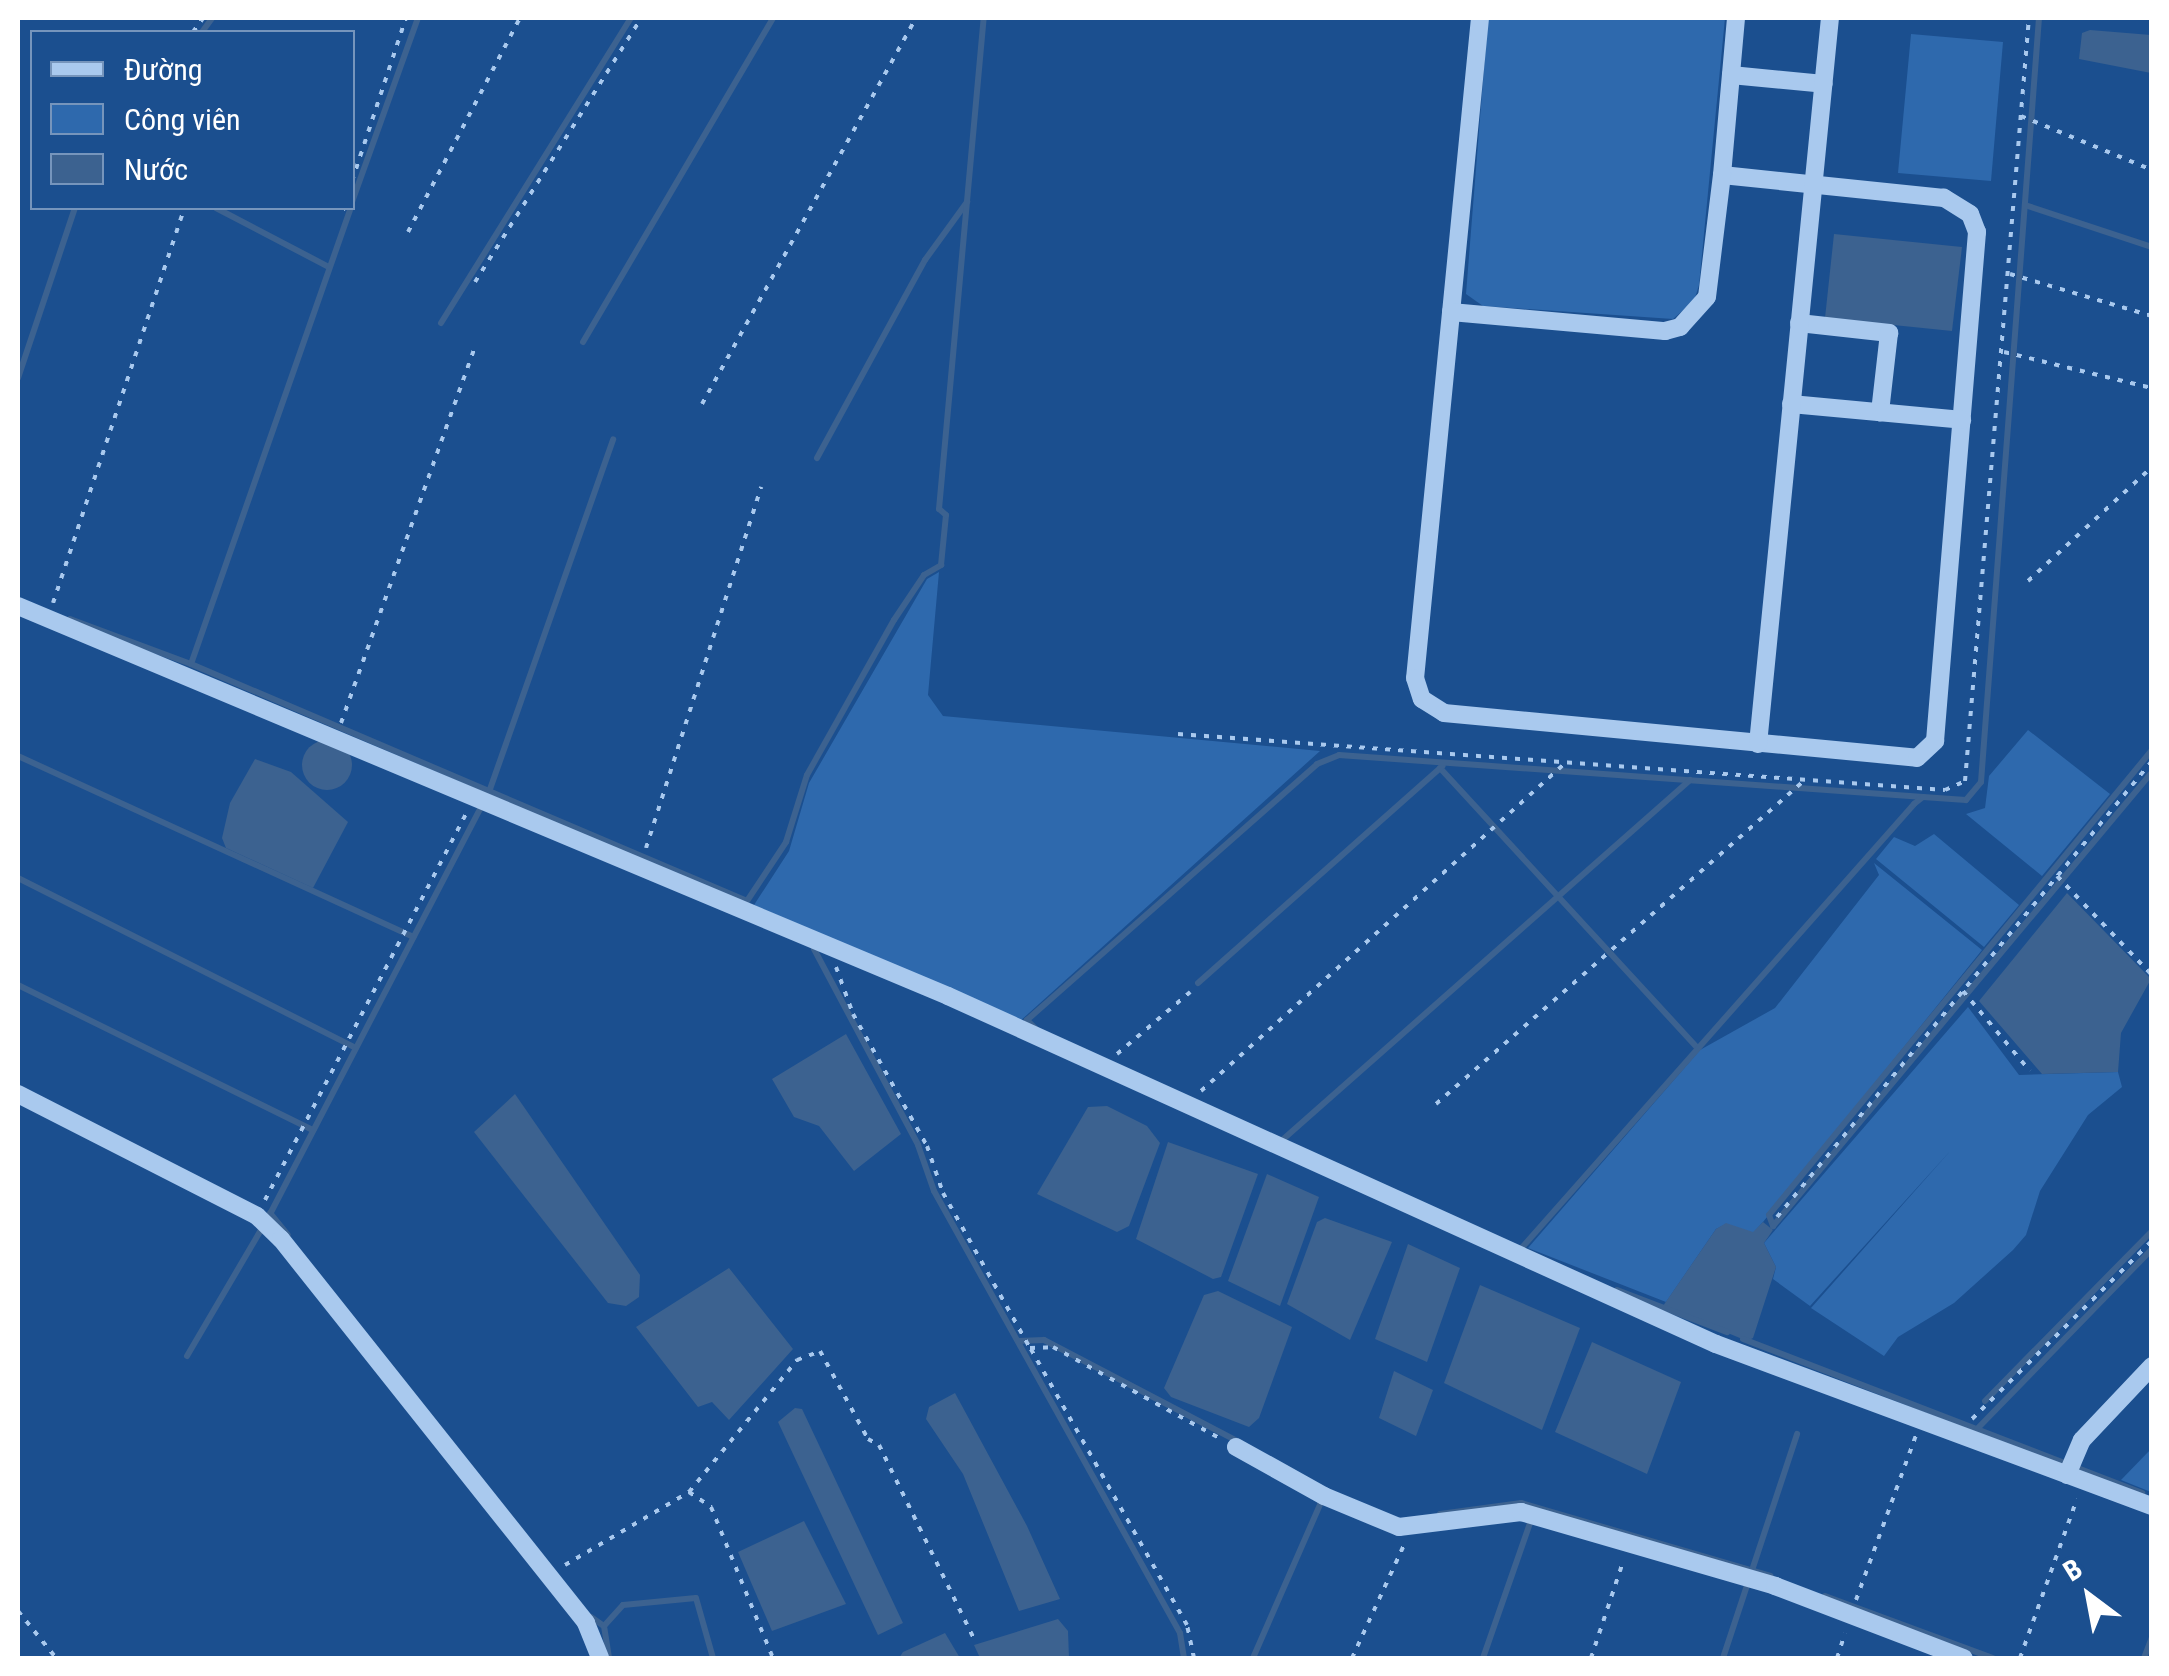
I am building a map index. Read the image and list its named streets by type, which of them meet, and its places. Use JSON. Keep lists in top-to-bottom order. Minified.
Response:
{"legend":["Đường","Công viên","Nước"],"north":"top left"}
